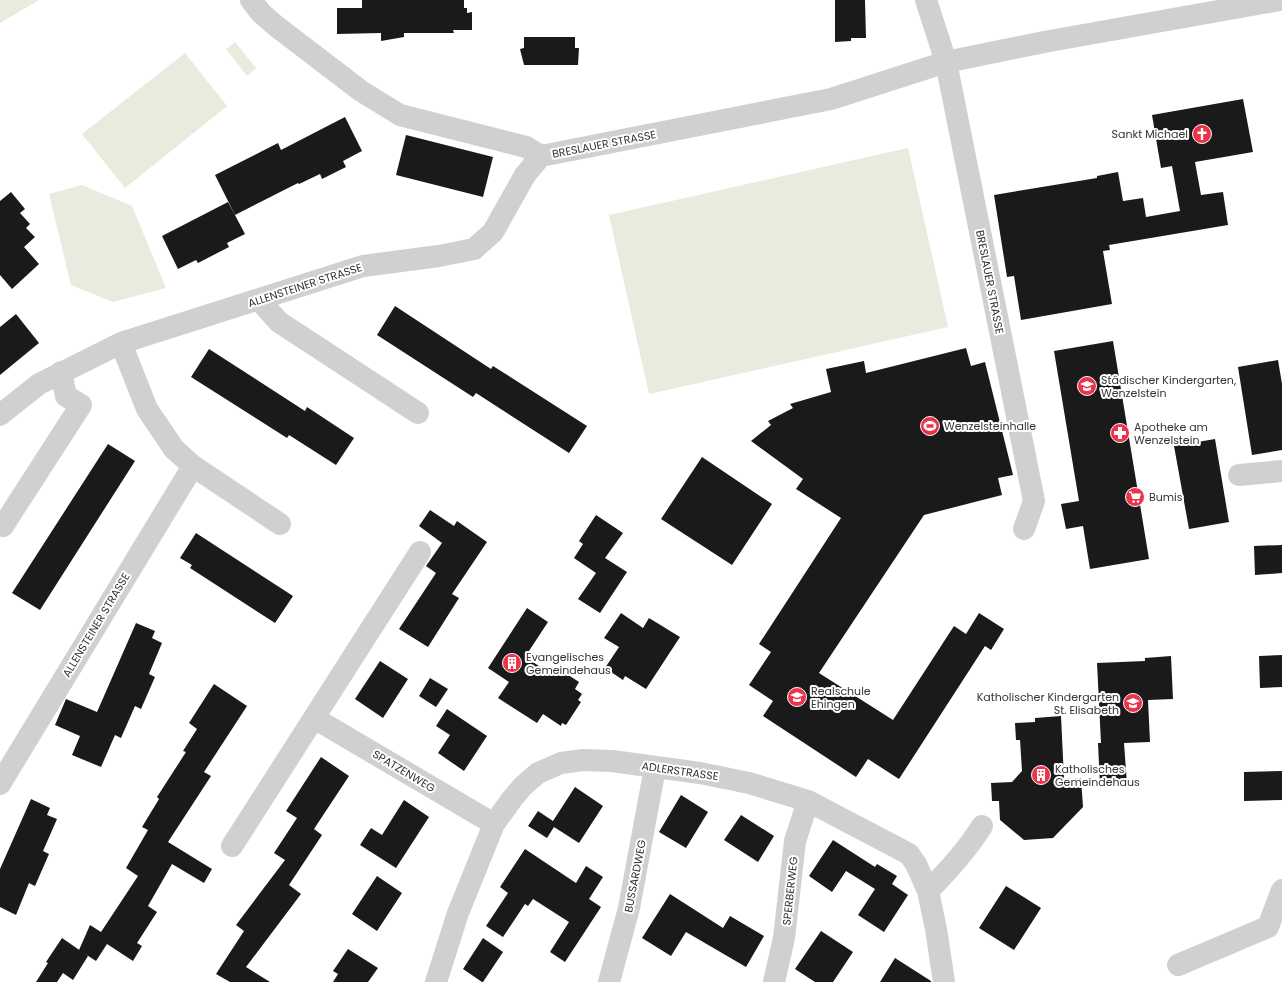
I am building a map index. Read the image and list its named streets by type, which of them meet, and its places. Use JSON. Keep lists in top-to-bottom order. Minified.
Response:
{"streets":{"street":["BRESLAUER STRASSE","ALLENSTEINER STRASSE","SPATZENWEG","ADLERSTRASSE","BUSSARDWEG","SPERBERWEG"]},"crossings":[["BRESLAUER STRASSE","ALLENSTEINER STRASSE"],["SPATZENWEG","ADLERSTRASSE"],["ADLERSTRASSE","BUSSARDWEG"],["ADLERSTRASSE","SPERBERWEG"]],"places":{"church":["Sankt Michael"],"school or university":["Städischer Kindergarten, Wenzelstein","Realschule Ehingen","Katholischer Kindergarten St. Elisabeth"],"sports":["Wenzelsteinhalle"],"pharmacy":["Apotheke am Wenzelstein"],"supermarket":["Bumis"],"building":["Evangelisches Gemeindehaus","Katholisches Gemeindehaus"]}}
